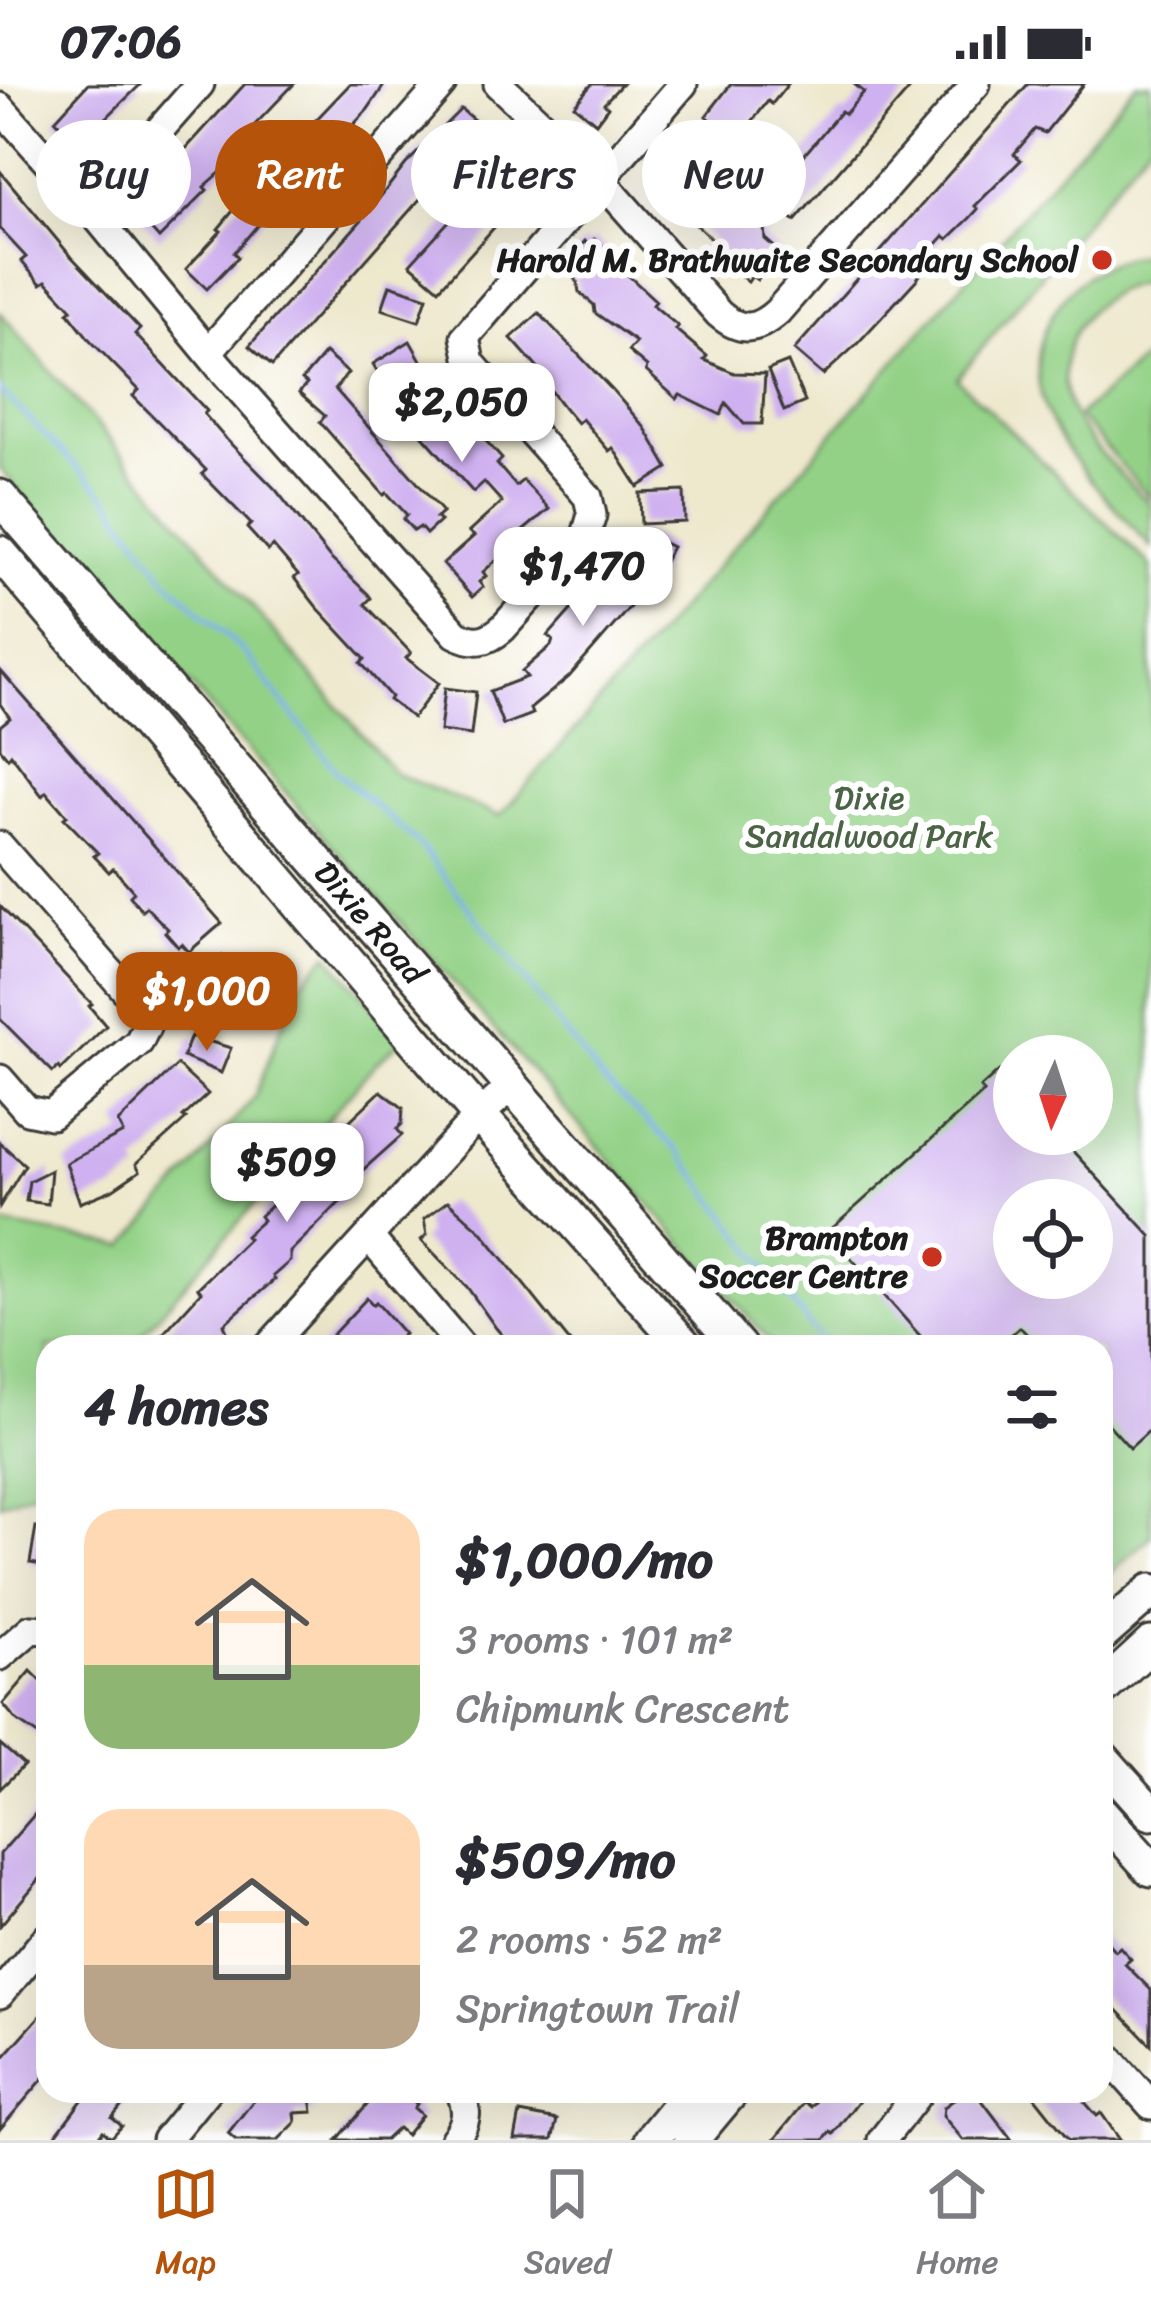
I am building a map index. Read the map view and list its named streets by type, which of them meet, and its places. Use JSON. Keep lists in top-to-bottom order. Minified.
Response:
{"streets":{"main road":["Dixie Road"]},"parks":["Dixie Sandalwood Park"],"places":["Harold M. Brathwaite Secondary School","Brampton Soccer Centre"],"north":"bottom","page":{"status":"07:06","chip":["Buy","Rent","Filters","New"],"price":["$2,050","$1,470","$1,000","$509"],"heading":"4 homes","list":[{"name":"$1,000/mo","note":"3 rooms · 101 m² · Chipmunk Crescent"},{"name":"$509/mo","note":"2 rooms · 52 m² · Springtown Trail"}],"tabs":["Map","Saved","Home"]}}
